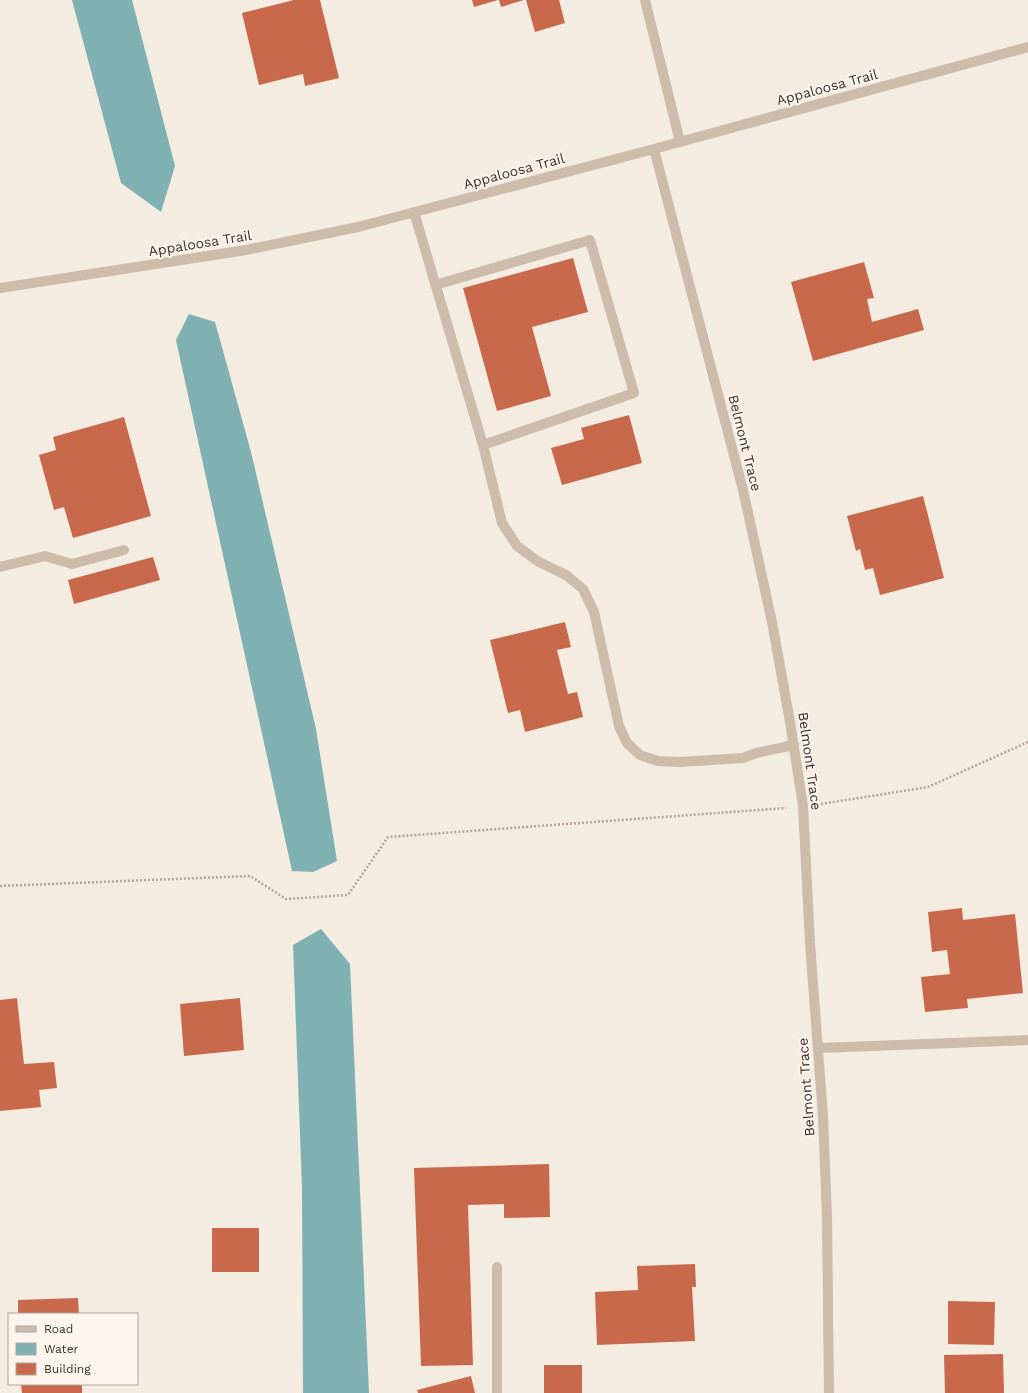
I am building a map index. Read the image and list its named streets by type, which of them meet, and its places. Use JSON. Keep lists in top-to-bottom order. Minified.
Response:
{"streets":{"street":["Appaloosa Trail","Belmont Trace"]},"crossings":[["Appaloosa Trail","Belmont Trace"]],"legend":["Road","Water","Building"]}
